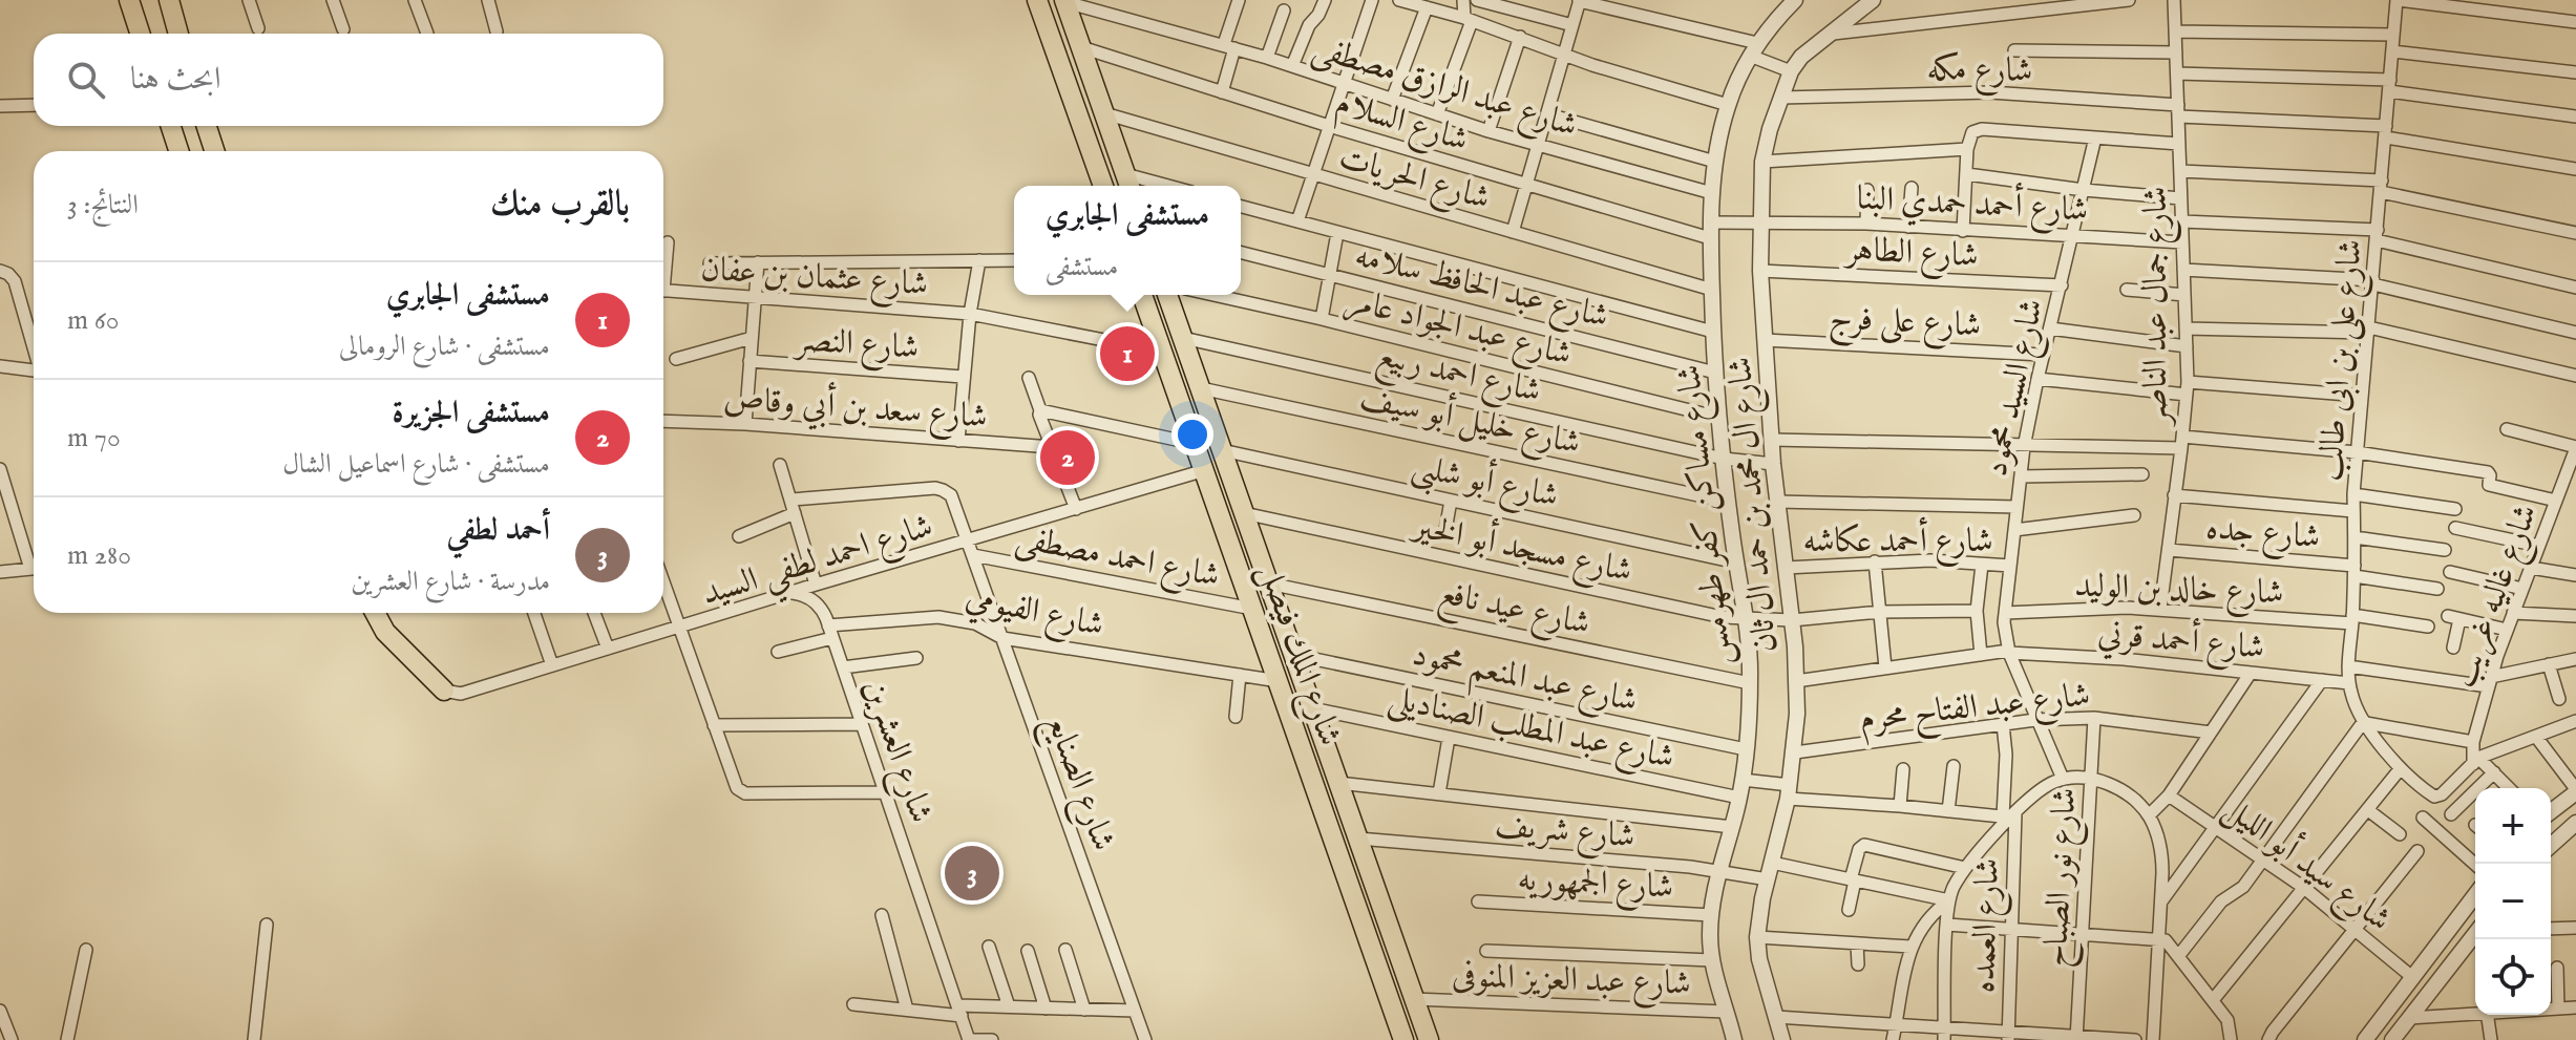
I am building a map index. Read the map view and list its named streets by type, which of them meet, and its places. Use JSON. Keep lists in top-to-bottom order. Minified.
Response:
{"streets":{"main road":["شارع الملك فيصل"],"street":["شارع مكه","شارع عبد الرازق مصطفى","شارع السلام","شارع الحريات","شارع أحمد حمدي البنا","شارع الطاهر","شارع عثمان بن عفان","شارع عبد الحافظ سلامه","شارع جمال عبد الناصر","شارع على فرج","شارع عبد الجواد عامر","شارع النصر","شارع على بن ابى طالب","شارع احمد ربيع","شارع السيد محمود","شارع سعد بن أبي وقاص","شارع خليل أبو سيف","شارع أبو شلبى","شارع ال محمد بن حمد ال ثان","شارع مساكن كفر طهرمس","شارع جده","شارع أحمد عكاشه","شارع مسجد أبو الخير","شارع احمد مصطفى","شارع احمد لطفي السيد","شارع خالد بن الوليد","شارع غاليه غريب","شارع عيد نافع","شارع الفيومي","شارع أحمد قرني","شارع عبد المنعم محمود","شارع عبد الفتاح محرم","شارع عبد المطلب الصناديلى","شارع العشرين","شارع الصنايع","شارع شريف","شارع سيد أبو الليل","شارع نور الصباح","شارع الجمهوريه","شارع العمده","شارع عبد العزيز المنوفى"]},"crossings":[["شارع مكه","شارع جمال عبد الناصر"],["شارع مكه","شارع على بن ابى طالب"],["شارع مكه","شارع ال محمد بن حمد ال ثان"],["شارع عبد الرازق مصطفى","شارع مساكن كفر طهرمس"],["شارع السلام","شارع أحمد حمدي البنا"],["شارع السلام","شارع مساكن كفر طهرمس"],["شارع الحريات","شارع مساكن كفر طهرمس"],["شارع أحمد حمدي البنا","شارع جمال عبد الناصر"],["شارع أحمد حمدي البنا","شارع السيد محمود"],["شارع أحمد حمدي البنا","شارع ال محمد بن حمد ال ثان"],["شارع أحمد حمدي البنا","شارع مساكن كفر طهرمس"],["شارع الطاهر","شارع السيد محمود"],["شارع الطاهر","شارع ال محمد بن حمد ال ثان"],["شارع عثمان بن عفان","شارع الملك فيصل"],["شارع عبد الحافظ سلامه","شارع مساكن كفر طهرمس"],["شارع جمال عبد الناصر","شارع جده"],["شارع جمال عبد الناصر","شارع خالد بن الوليد"],["شارع على فرج","شارع السيد محمود"],["شارع على فرج","شارع ال محمد بن حمد ال ثان"],["شارع عبد الجواد عامر","شارع مساكن كفر طهرمس"],["شارع على بن ابى طالب","شارع جده"],["شارع على بن ابى طالب","شارع خالد بن الوليد"],["شارع على بن ابى طالب","شارع غاليه غريب"],["شارع على بن ابى طالب","شارع أحمد قرني"],["شارع احمد ربيع","شارع ال محمد بن حمد ال ثان"],["شارع احمد ربيع","شارع مساكن كفر طهرمس"],["شارع احمد ربيع","شارع الملك فيصل"],["شارع السيد محمود","شارع أحمد عكاشه"],["شارع السيد محمود","شارع خالد بن الوليد"],["شارع السيد محمود","شارع أحمد قرني"],["شارع السيد محمود","شارع عبد الفتاح محرم"],["شارع خليل أبو سيف","شارع مساكن كفر طهرمس"],["شارع خليل أبو سيف","شارع الملك فيصل"],["شارع أبو شلبى","شارع مساكن كفر طهرمس"],["شارع أبو شلبى","شارع الملك فيصل"],["شارع ال محمد بن حمد ال ثان","شارع أحمد عكاشه"],["شارع ال محمد بن حمد ال ثان","شارع مسجد أبو الخير"],["شارع ال محمد بن حمد ال ثان","شارع أحمد قرني"],["شارع ال محمد بن حمد ال ثان","شارع عبد الفتاح محرم"],["شارع ال محمد بن حمد ال ثان","شارع شريف"],["شارع مساكن كفر طهرمس","شارع مسجد أبو الخير"],["شارع مساكن كفر طهرمس","شارع عيد نافع"],["شارع مساكن كفر طهرمس","شارع عبد المنعم محمود"],["شارع مساكن كفر طهرمس","شارع عبد المطلب الصناديلى"],["شارع مساكن كفر طهرمس","شارع شريف"],["شارع مساكن كفر طهرمس","شارع الجمهوريه"],["شارع مساكن كفر طهرمس","شارع عبد العزيز المنوفى"],["شارع مسجد أبو الخير","شارع الملك فيصل"],["شارع احمد مصطفى","شارع الملك فيصل"],["شارع احمد مصطفى","شارع الصنايع"],["شارع احمد لطفي السيد","شارع الملك فيصل"],["شارع احمد لطفي السيد","شارع العشرين"],["شارع احمد لطفي السيد","شارع الصنايع"],["شارع عيد نافع","شارع الملك فيصل"],["شارع الفيومي","شارع الملك فيصل"],["شارع الفيومي","شارع العشرين"],["شارع الفيومي","شارع الصنايع"],["شارع الملك فيصل","شارع عبد المنعم محمود"],["شارع الملك فيصل","شارع عبد المطلب الصناديلى"],["شارع الملك فيصل","شارع شريف"],["شارع الملك فيصل","شارع عبد العزيز المنوفى"],["شارع عبد الفتاح محرم","شارع نور الصباح"],["شارع عبد الفتاح محرم","شارع العمده"]],"page":{"search":"ابحث هنا","heading":["بالقرب منك","النتائج: 3"],"popup":["مستشفى الجابري","مستشفى"],"list":[{"mark":"1","name":"مستشفى الجابري","note":"مستشفى · شارع الرومالى","value":"60 m"},{"mark":"2","name":"مستشفى الجزيرة","note":"مستشفى · شارع اسماعيل الشال","value":"70 m"},{"mark":"3","name":"أحمد لطفي","note":"مدرسة · شارع العشرين","value":"280 m"}],"pins":["1","2","3"],"map_buttons":["+","−"]}}
